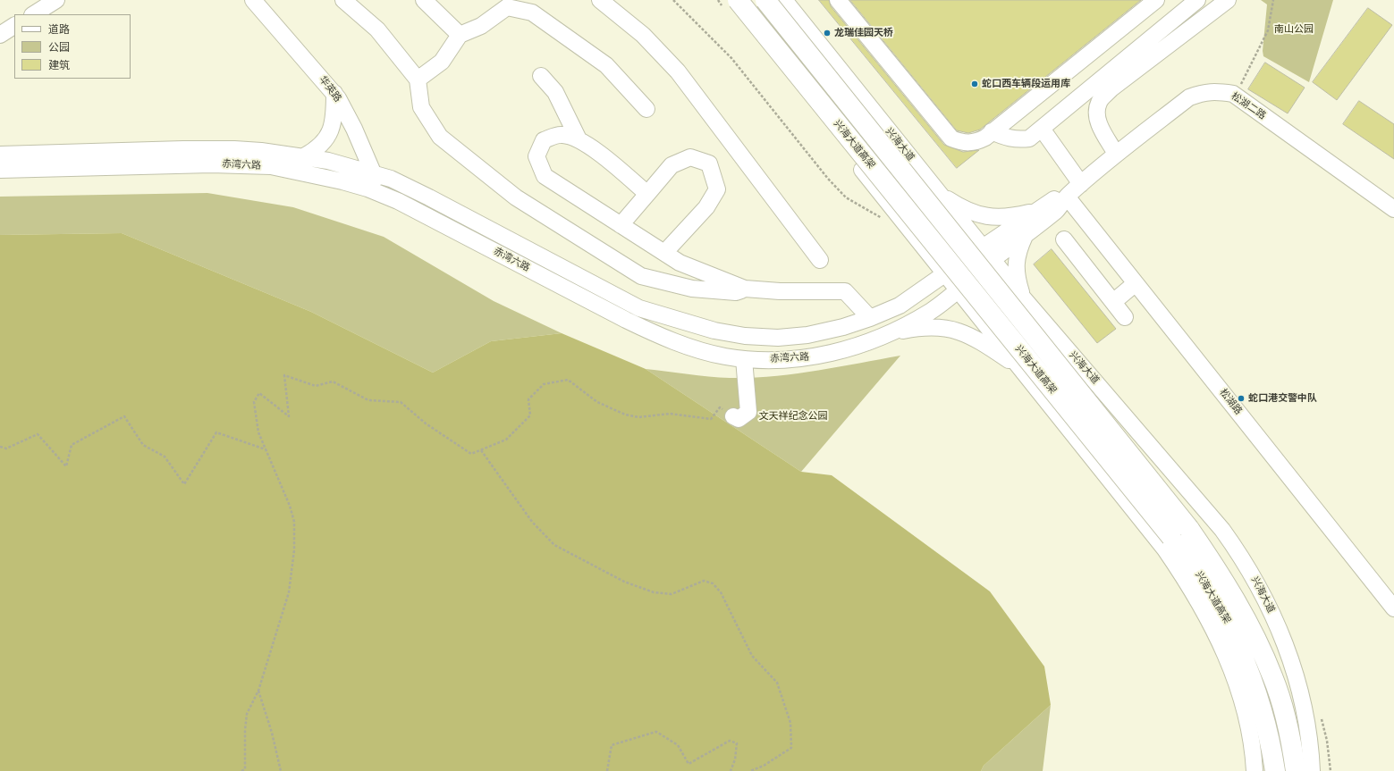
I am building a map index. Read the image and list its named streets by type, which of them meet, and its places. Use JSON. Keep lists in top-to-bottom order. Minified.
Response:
{"streets":{"main road":["兴海大道高架"],"street":["华英路","松湖二路","兴海大道","赤湾六路","松湖路"]},"crossings":[["华英路","赤湾六路"],["松湖二路","松湖路"],["兴海大道","赤湾六路"]],"parks":["南山公园","文天祥纪念公园"],"places":["龙瑞佳园天桥","蛇口西车辆段运用库","蛇口港交警中队"],"legend":["道路","公园","建筑"]}
